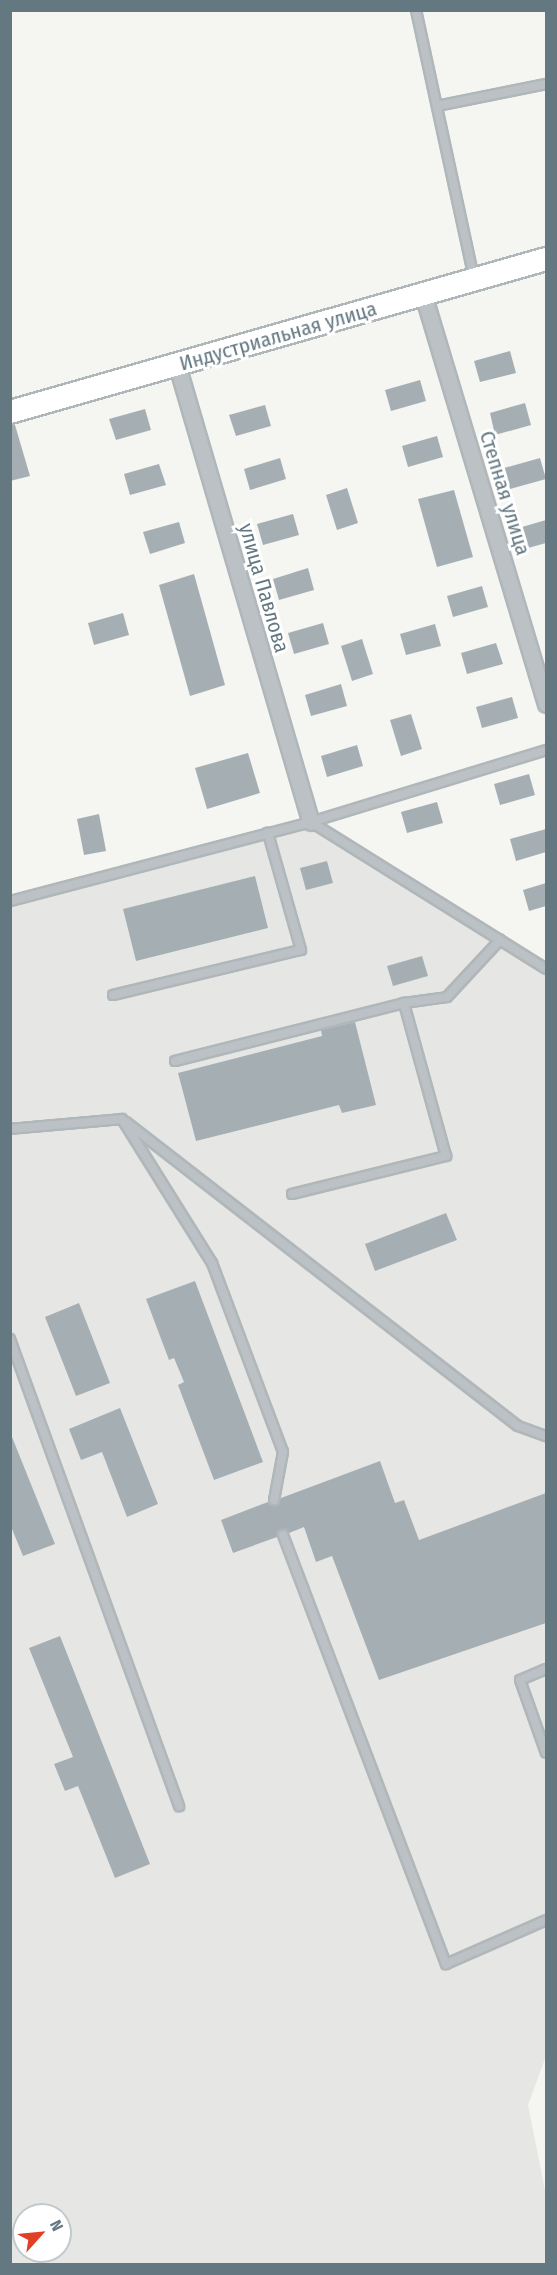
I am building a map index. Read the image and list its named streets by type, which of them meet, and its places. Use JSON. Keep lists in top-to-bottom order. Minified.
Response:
{"streets":{"street":["Индустриальная улица","Степная улица","улица Павлова"]},"crossings":[["Индустриальная улица","Степная улица"],["Индустриальная улица","улица Павлова"]],"north":"top right"}
